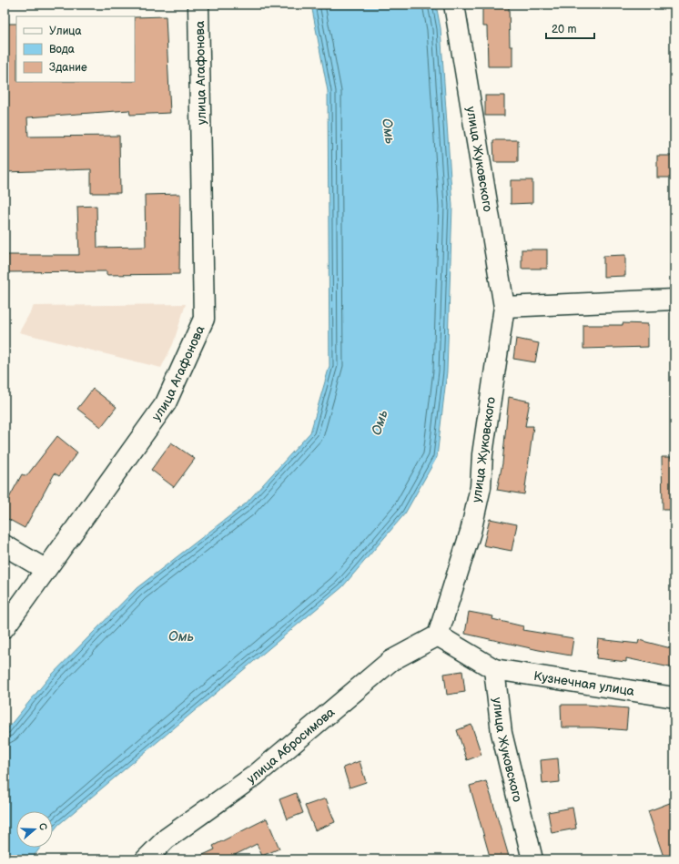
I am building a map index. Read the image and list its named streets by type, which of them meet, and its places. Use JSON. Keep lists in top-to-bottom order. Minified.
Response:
{"streets":{"street":["улица Агафонова","улица Жуковского","Кузнечная улица","улица Абросимова"]},"crossings":[["улица Жуковского","Кузнечная улица"],["улица Жуковского","улица Абросимова"]],"water":["Омь"],"legend":["Улица","Вода","Здание"],"scale_bar":"20 m","north":"right"}
